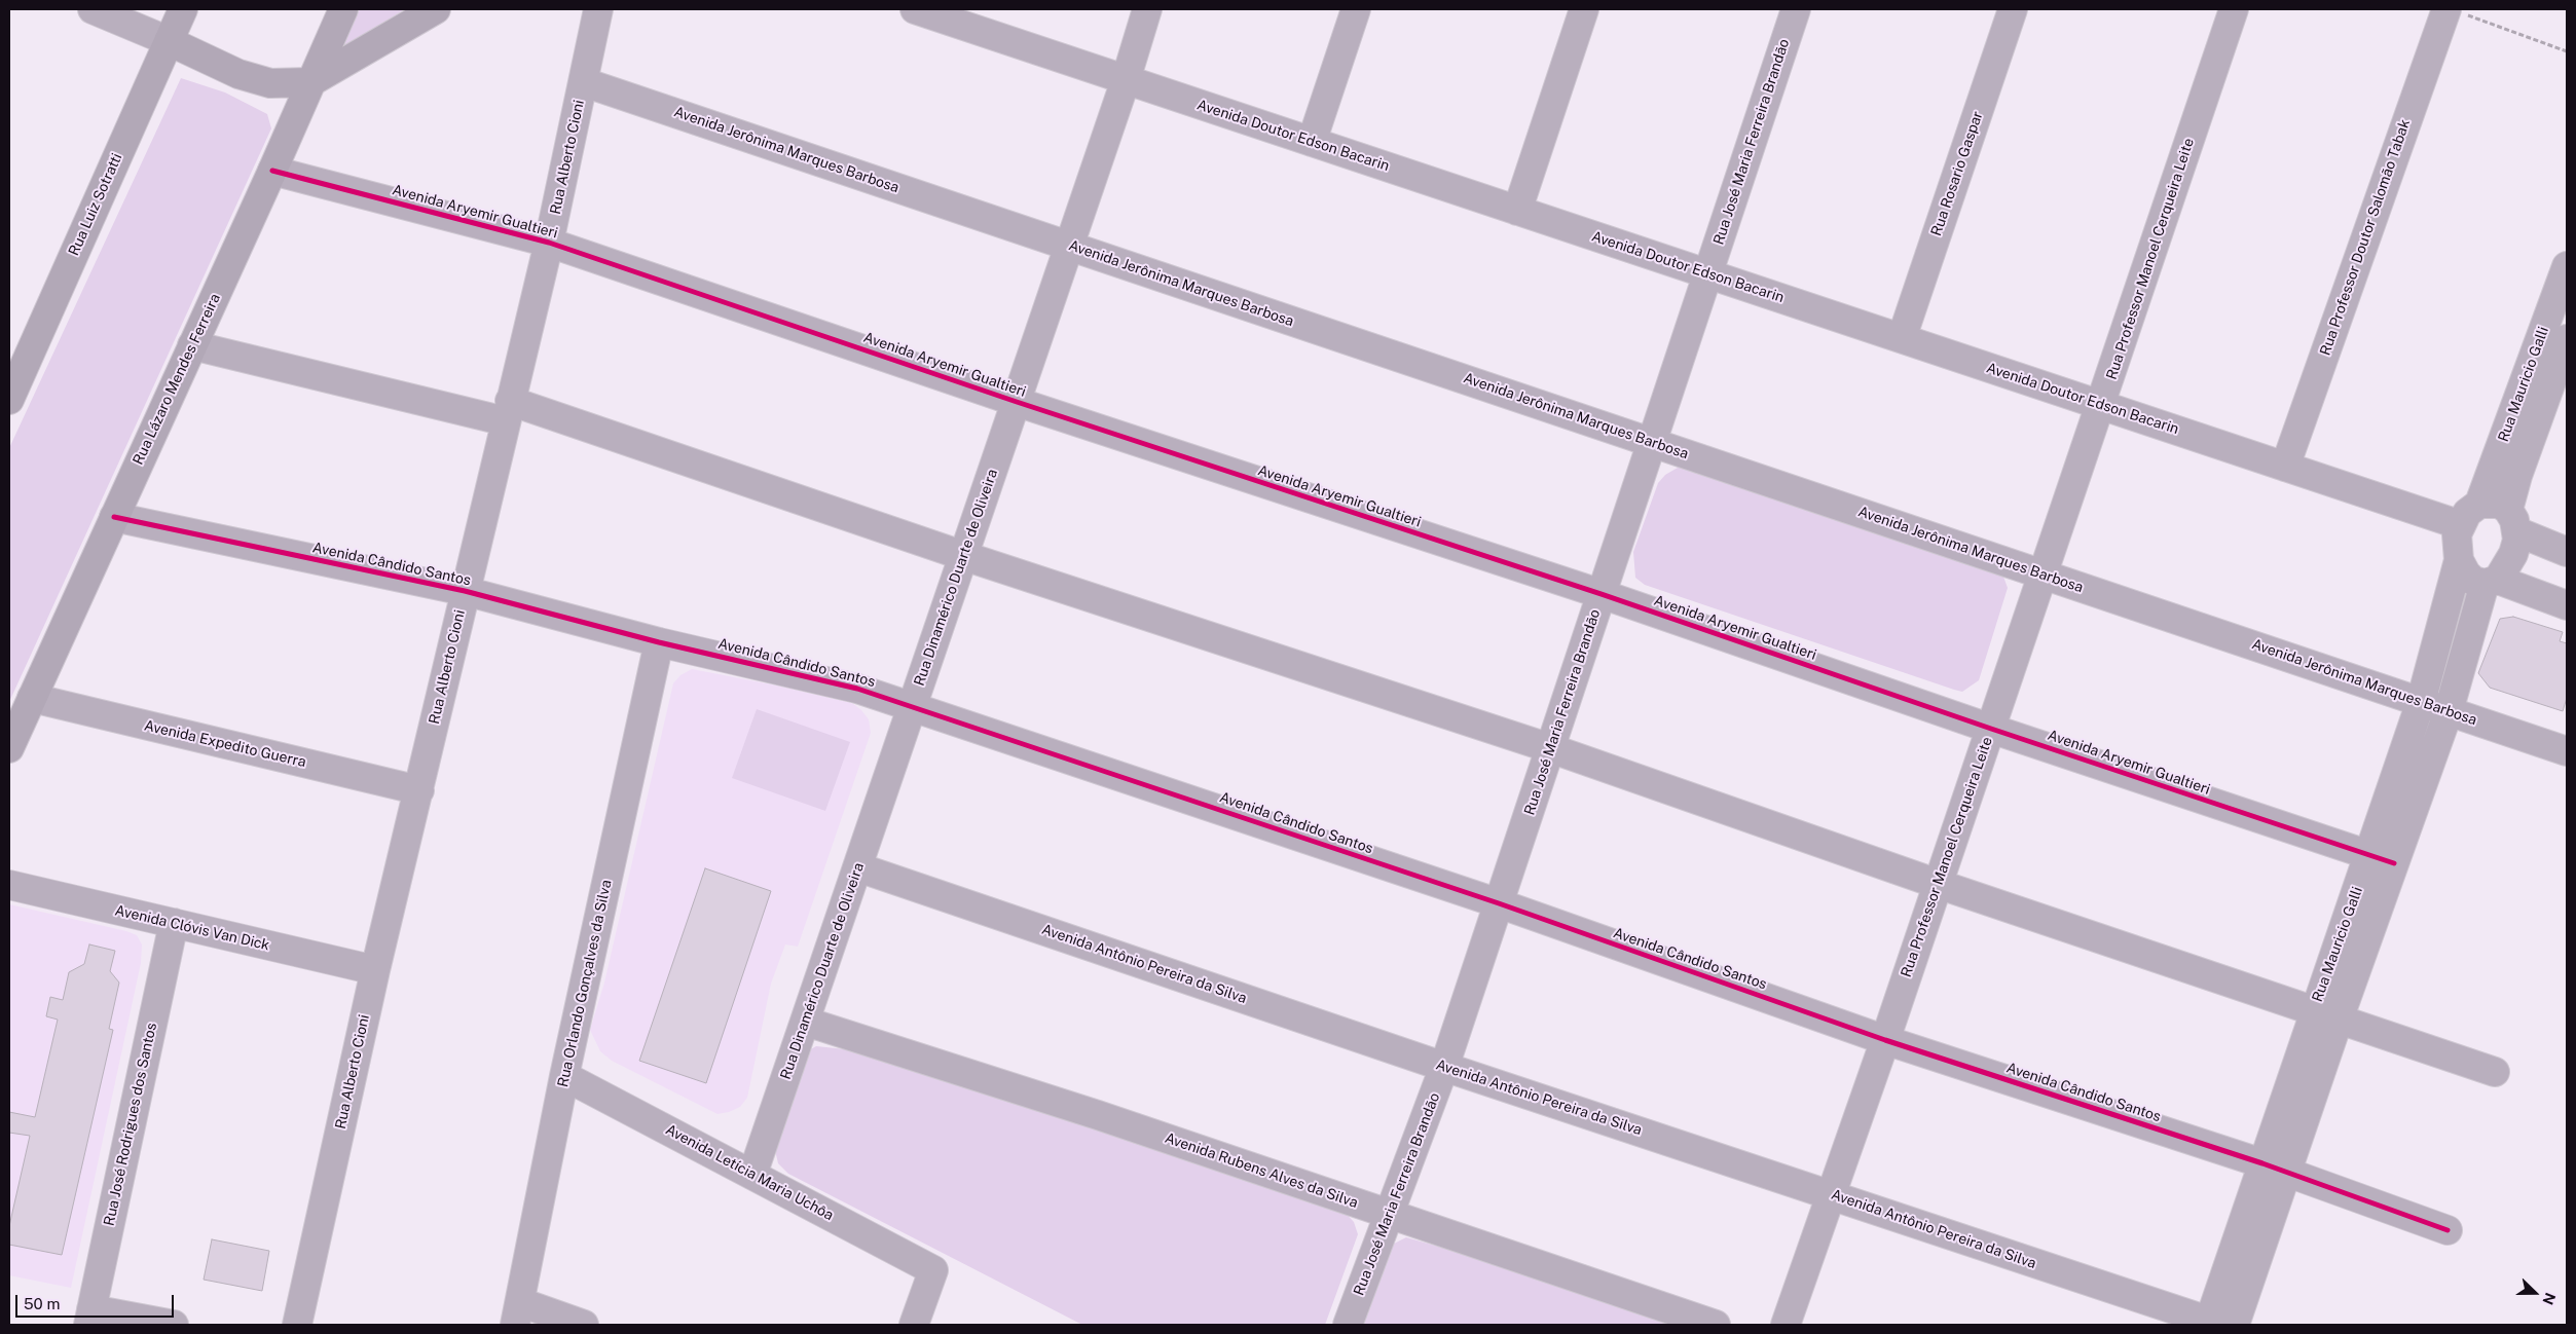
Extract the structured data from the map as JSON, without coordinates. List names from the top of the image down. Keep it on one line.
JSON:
{"streets":{"main road":["Rua Luiz Sotratti","Rua Lázaro Mendes Ferreira"],"street":["Avenida Doutor Edson Bacarin","Rua José Maria Ferreira Brandão","Avenida Jerônima Marques Barbosa","Rua Alberto Cioni","Rua Rosario Gaspar","Avenida Aryemir Gualtieri","Rua Professor Doutor Salomão Tabak","Rua Professor Manoel Cerqueira Leite","Rua Mauricio Galli","Avenida Cândido Santos","Rua Dinamérico Duarte de Oliveira","Avenida Expedito Guerra","Avenida Clóvis Van Dick","Avenida Antônio Pereira da Silva","Rua Orlando Gonçalves da Silva","Rua José Rodrigues dos Santos","Avenida Rubens Alves da Silva","Avenida Letícia Maria Uchôa"]},"crossings":[["Avenida Doutor Edson Bacarin","Rua José Maria Ferreira Brandão"],["Avenida Doutor Edson Bacarin","Rua Rosario Gaspar"],["Avenida Doutor Edson Bacarin","Rua Professor Doutor Salomão Tabak"],["Avenida Doutor Edson Bacarin","Rua Professor Manoel Cerqueira Leite"],["Avenida Doutor Edson Bacarin","Rua Mauricio Galli"],["Avenida Doutor Edson Bacarin","Rua Dinamérico Duarte de Oliveira"],["Rua José Maria Ferreira Brandão","Avenida Jerônima Marques Barbosa"],["Rua José Maria Ferreira Brandão","Avenida Aryemir Gualtieri"],["Rua José Maria Ferreira Brandão","Avenida Cândido Santos"],["Rua José Maria Ferreira Brandão","Avenida Antônio Pereira da Silva"],["Rua José Maria Ferreira Brandão","Avenida Rubens Alves da Silva"],["Avenida Jerônima Marques Barbosa","Rua Alberto Cioni"],["Avenida Jerônima Marques Barbosa","Rua Professor Manoel Cerqueira Leite"],["Avenida Jerônima Marques Barbosa","Rua Mauricio Galli"],["Avenida Jerônima Marques Barbosa","Rua Dinamérico Duarte de Oliveira"],["Rua Alberto Cioni","Avenida Aryemir Gualtieri"],["Rua Alberto Cioni","Avenida Cândido Santos"],["Rua Alberto Cioni","Avenida Expedito Guerra"],["Rua Alberto Cioni","Avenida Clóvis Van Dick"],["Avenida Aryemir Gualtieri","Rua Professor Manoel Cerqueira Leite"],["Avenida Aryemir Gualtieri","Rua Lázaro Mendes Ferreira"],["Avenida Aryemir Gualtieri","Rua Mauricio Galli"],["Avenida Aryemir Gualtieri","Rua Dinamérico Duarte de Oliveira"],["Rua Professor Manoel Cerqueira Leite","Avenida Cândido Santos"],["Rua Professor Manoel Cerqueira Leite","Avenida Antônio Pereira da Silva"],["Rua Lázaro Mendes Ferreira","Avenida Cândido Santos"],["Rua Lázaro Mendes Ferreira","Avenida Expedito Guerra"],["Rua Mauricio Galli","Avenida Cândido Santos"],["Rua Mauricio Galli","Avenida Antônio Pereira da Silva"],["Avenida Cândido Santos","Rua Dinamérico Duarte de Oliveira"],["Avenida Cândido Santos","Rua Orlando Gonçalves da Silva"],["Rua Dinamérico Duarte de Oliveira","Avenida Antônio Pereira da Silva"],["Rua Dinamérico Duarte de Oliveira","Avenida Rubens Alves da Silva"],["Rua Dinamérico Duarte de Oliveira","Avenida Letícia Maria Uchôa"],["Avenida Clóvis Van Dick","Rua José Rodrigues dos Santos"],["Rua Orlando Gonçalves da Silva","Avenida Letícia Maria Uchôa"]],"scale_bar":"50 m","north":"right"}
